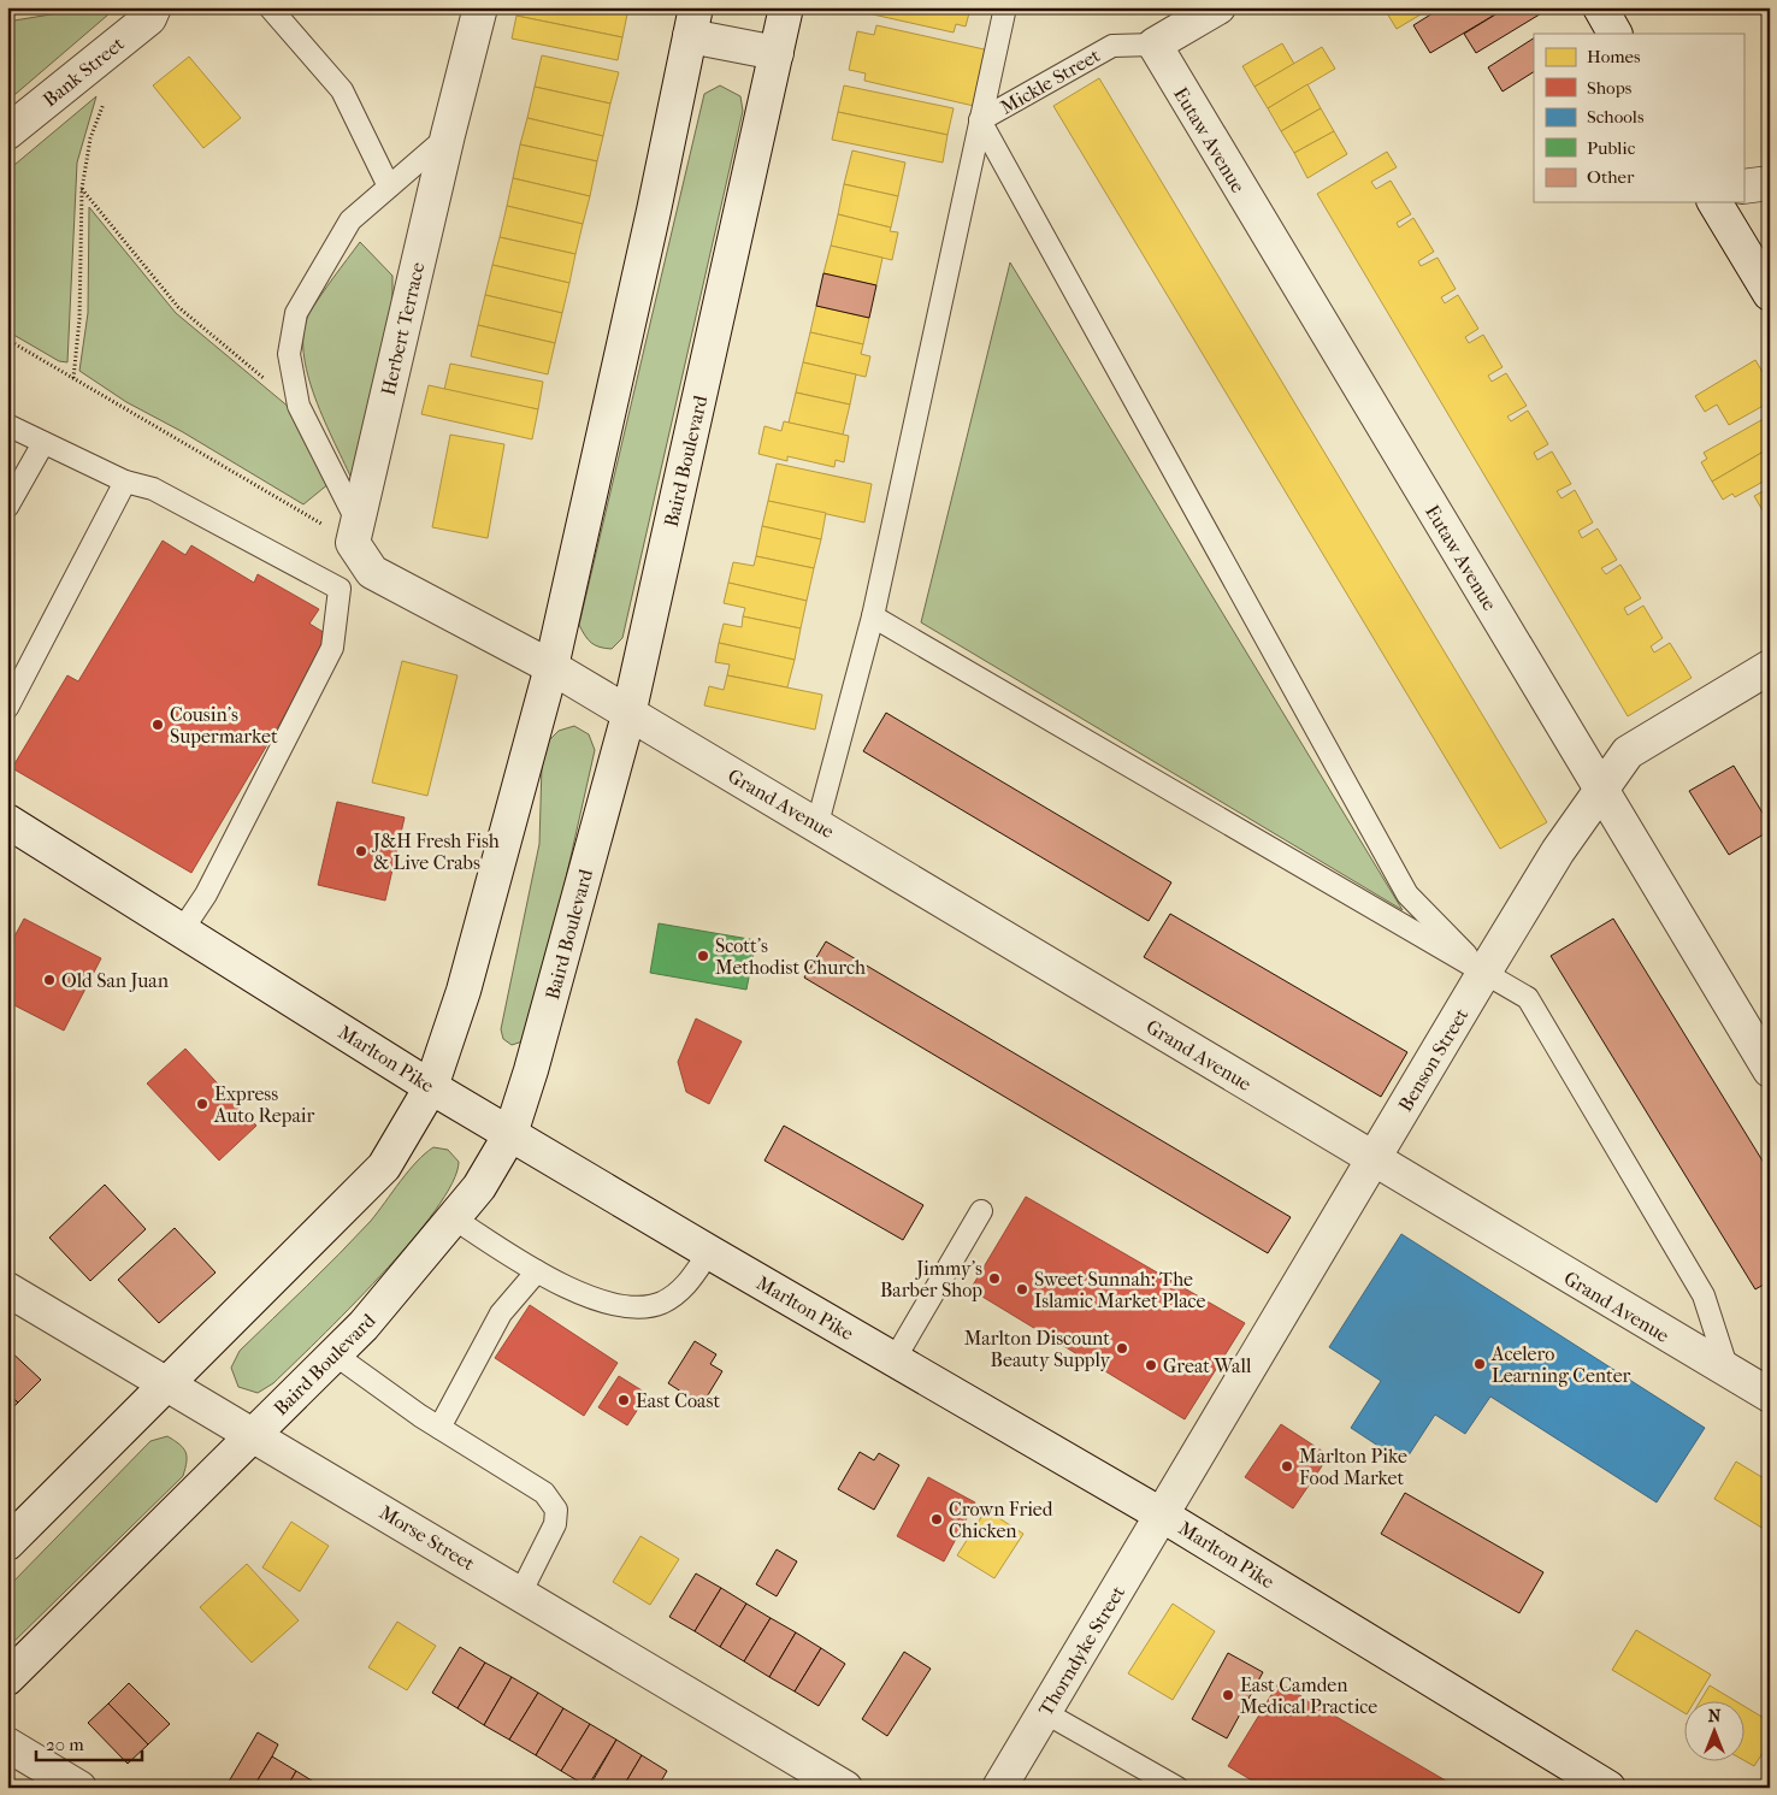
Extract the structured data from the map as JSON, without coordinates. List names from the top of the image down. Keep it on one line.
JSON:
{"streets":{"street":["Bank Street","Mickle Street","Eutaw Avenue","Herbert Terrace","Baird Boulevard","Grand Avenue","Marlton Pike","Benson Street","Morse Street","Thorndyke Street"]},"crossings":[["Mickle Street","Eutaw Avenue"],["Eutaw Avenue","Benson Street"],["Baird Boulevard","Grand Avenue"],["Baird Boulevard","Marlton Pike"],["Baird Boulevard","Morse Street"],["Grand Avenue","Benson Street"],["Marlton Pike","Benson Street"],["Marlton Pike","Thorndyke Street"],["Benson Street","Thorndyke Street"]],"places":["Cousin's Supermarket","J&H Fresh Fish & Live Crabs","Scott's Methodist Church","Old San Juan","Express Auto Repair","Jimmy's Barber Shop","Sweet Sunnah: The Islamic Market Place","Marlton Discount Beauty Supply","Acelero Learning Center","Great Wall","East Coast","Marlton Pike Food Market","Crown Fried Chicken","East Camden Medical Practice"],"legend":["Homes","Shops","Schools","Public","Other"],"scale_bar":"20 m","north":"top"}
